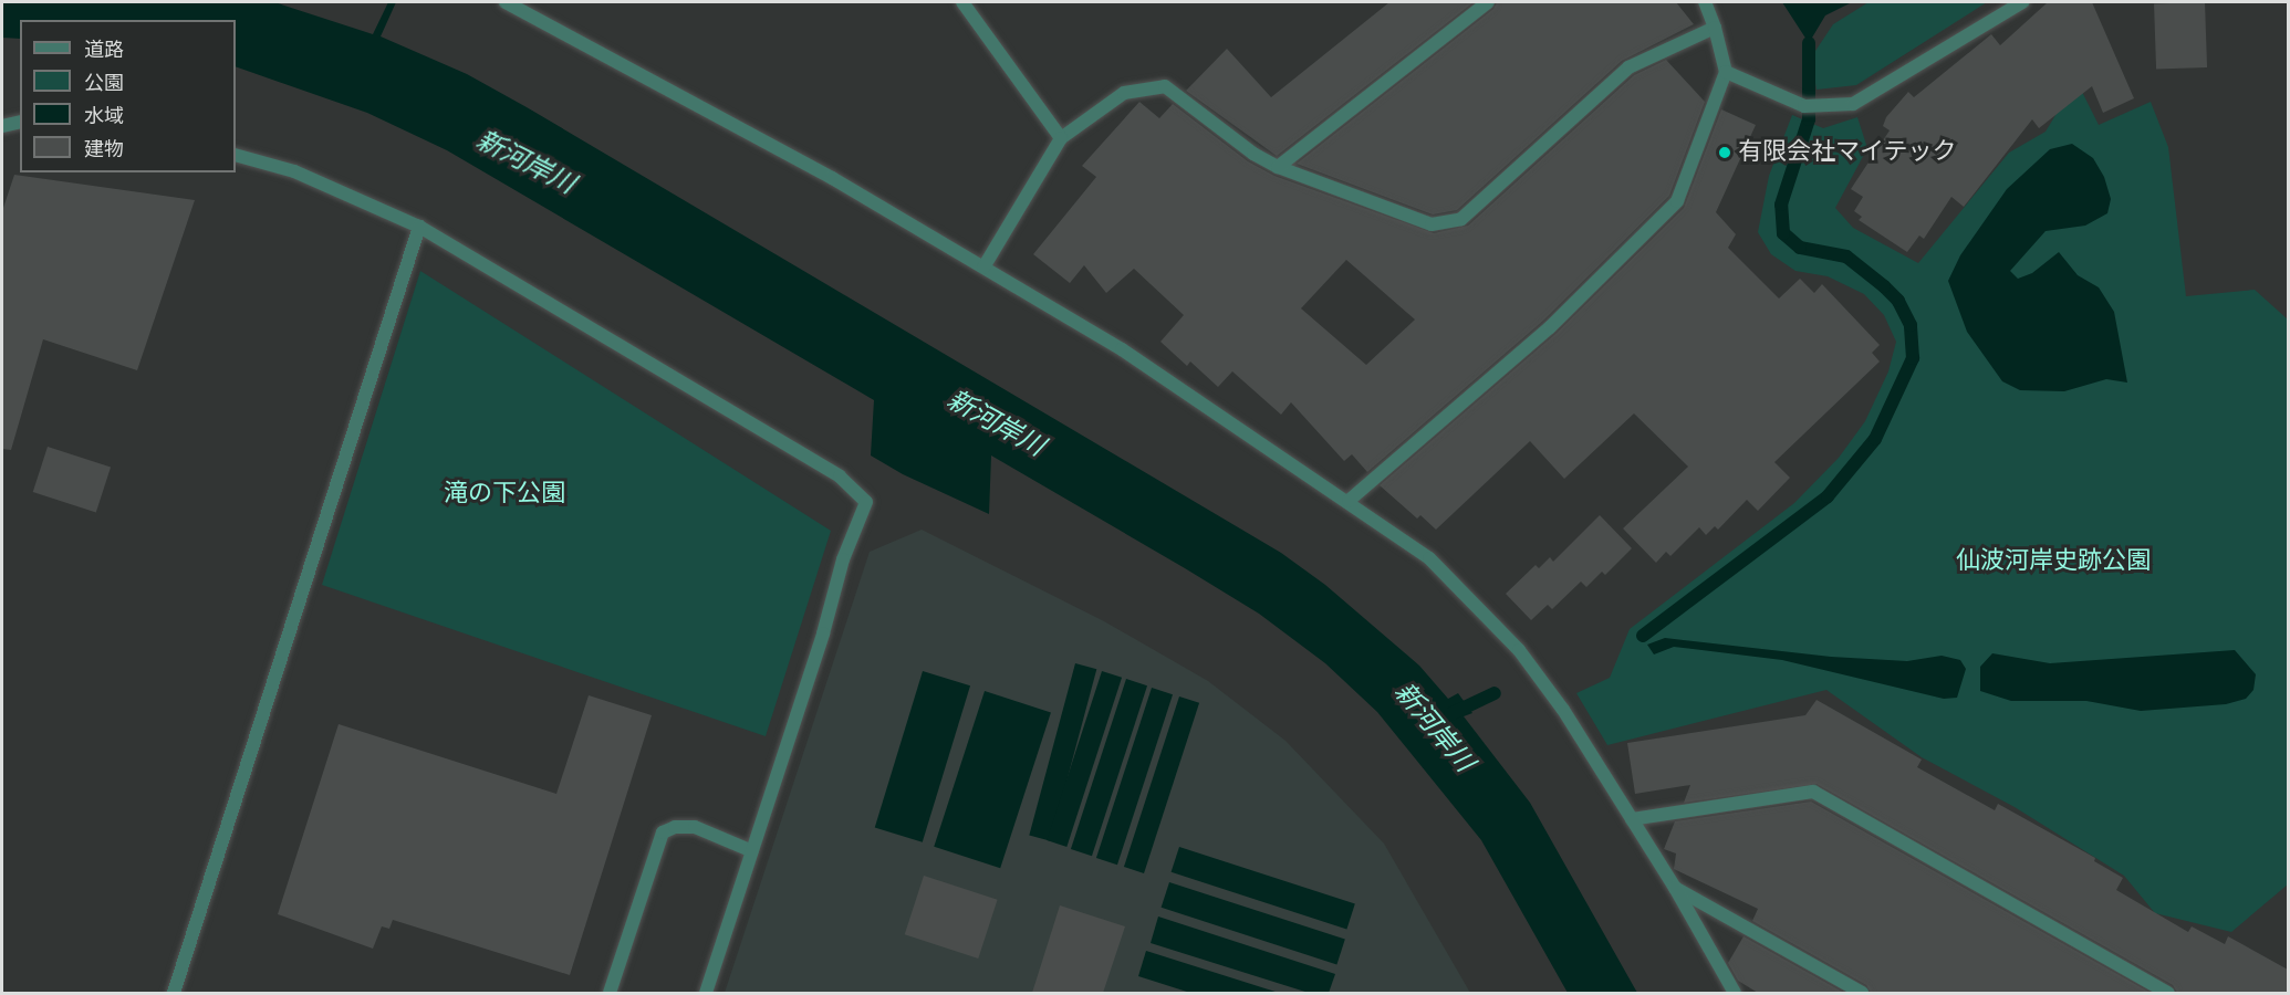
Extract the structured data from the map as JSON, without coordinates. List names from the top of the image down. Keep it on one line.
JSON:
{"water":["新河岸川"],"parks":["滝の下公園","仙波河岸史跡公園"],"places":["有限会社マイテック"],"legend":["道路","公園","水域","建物"]}
